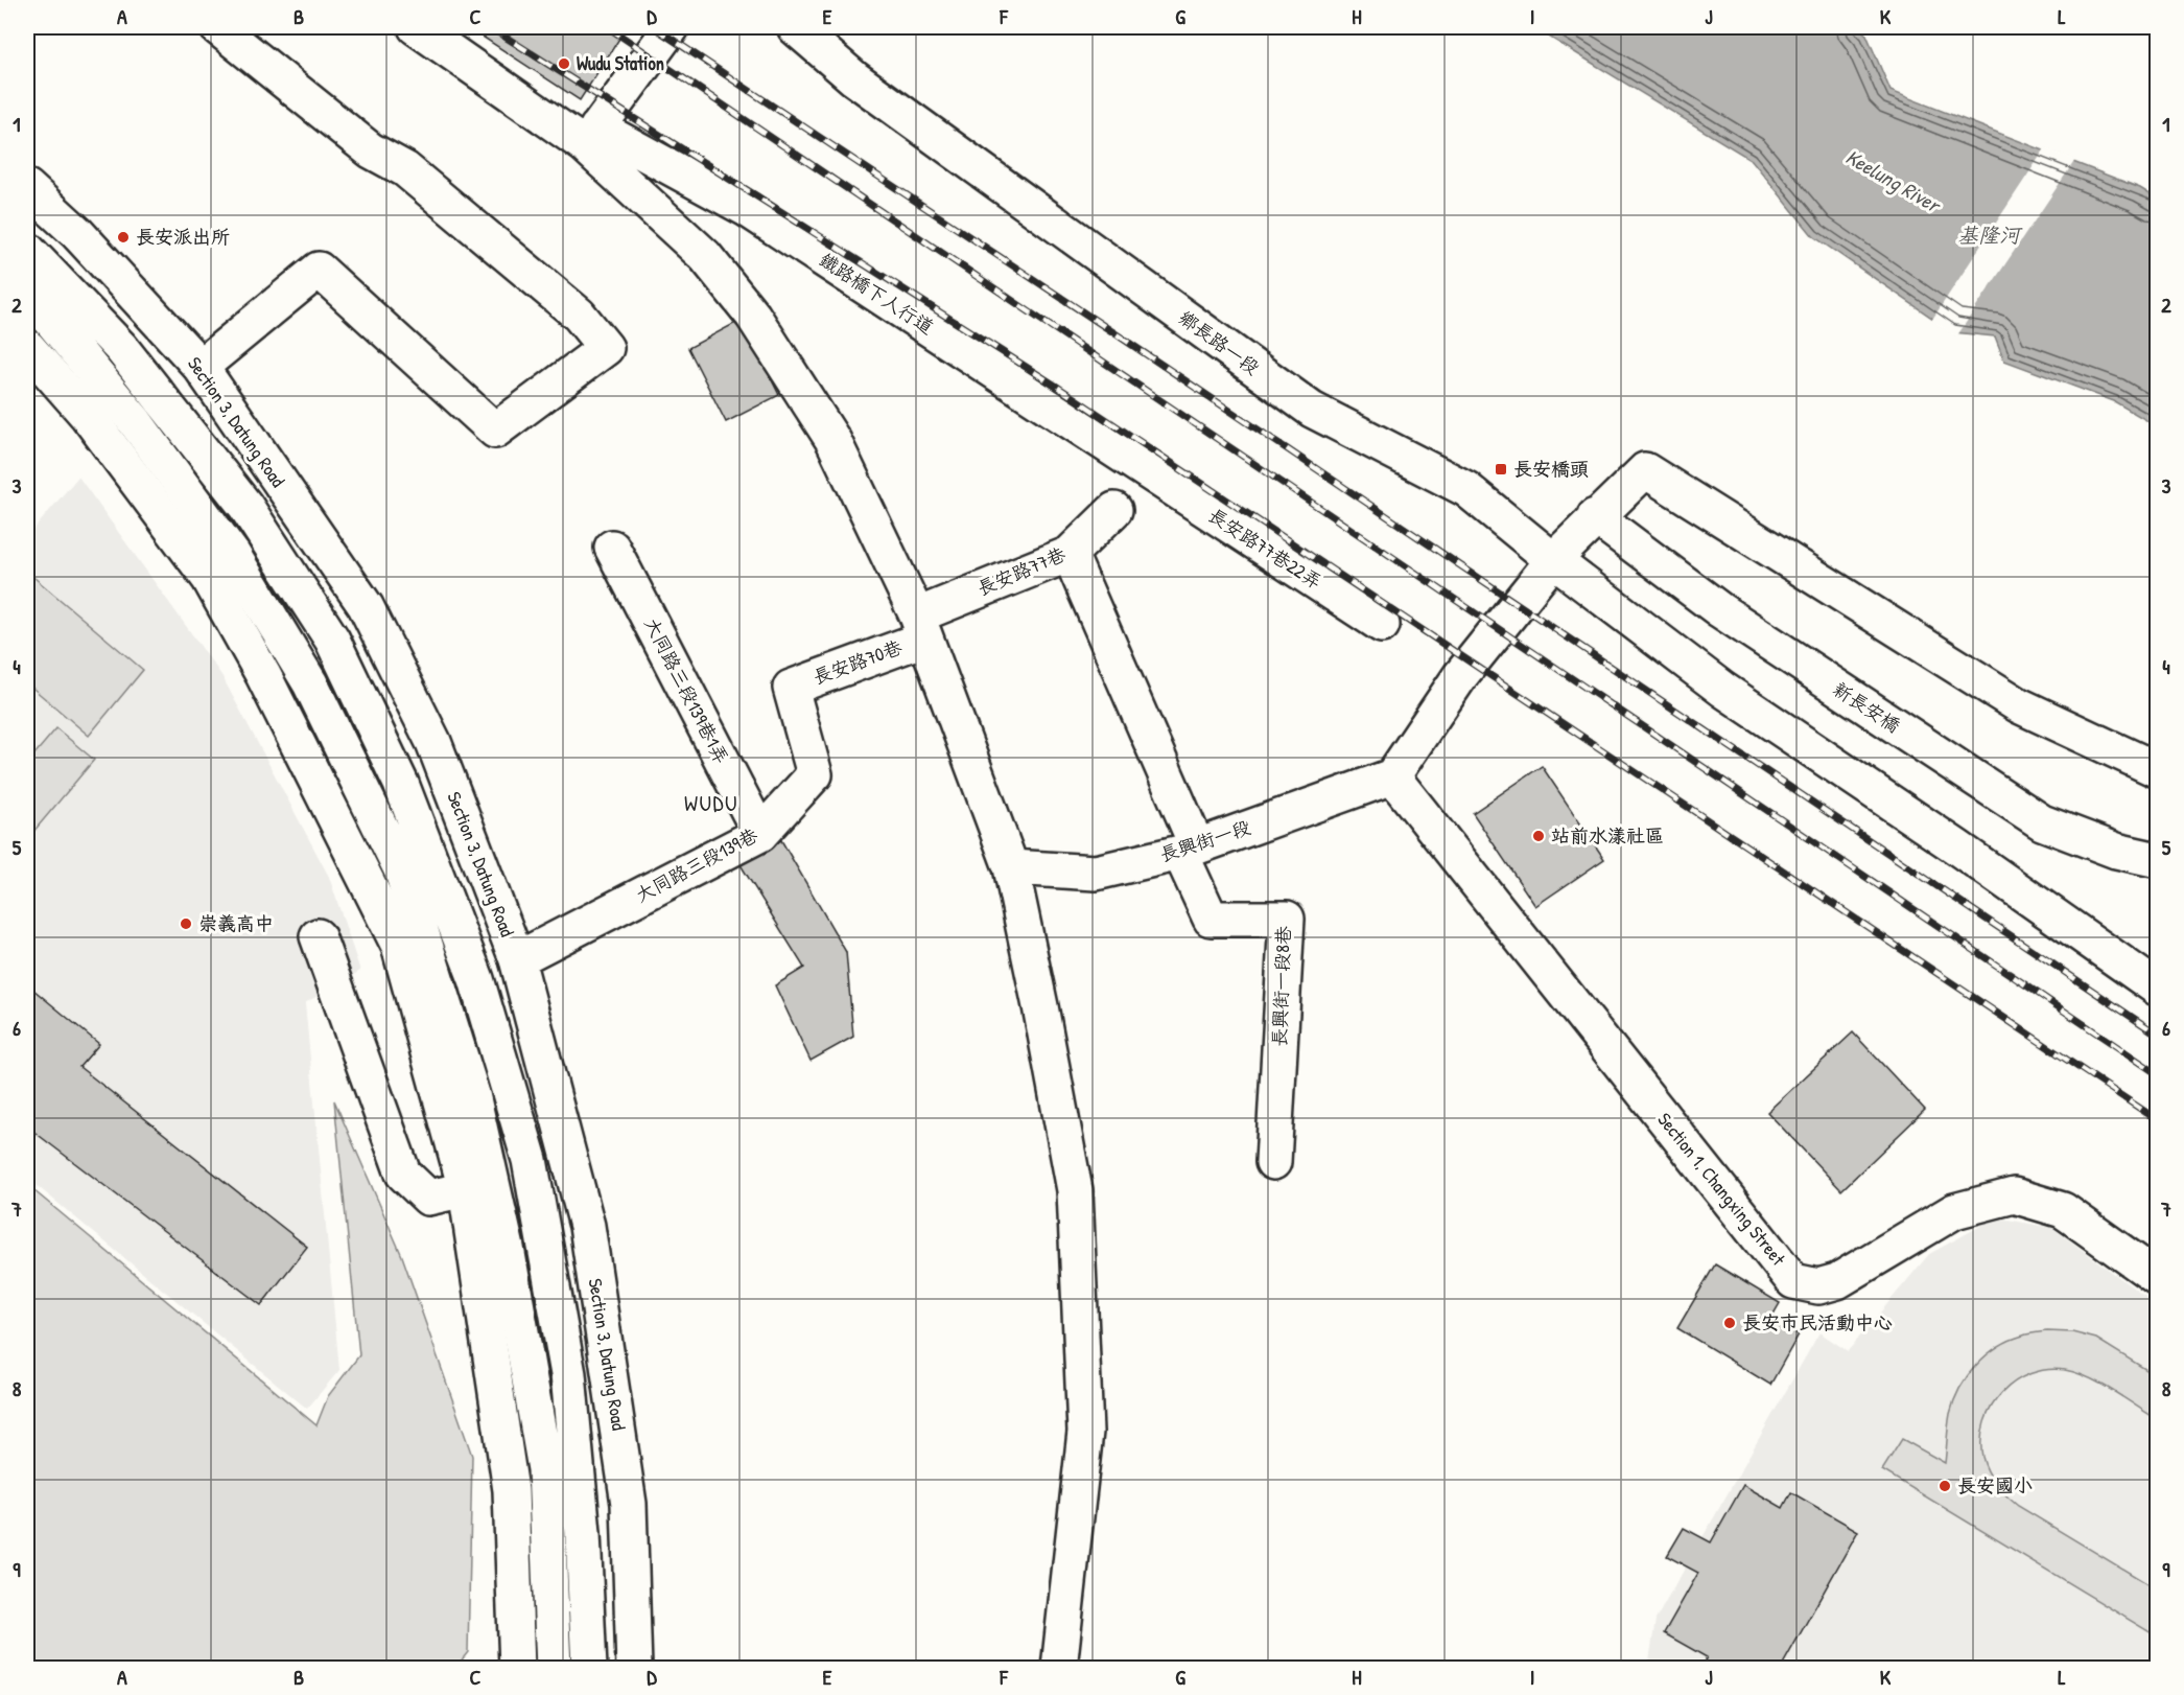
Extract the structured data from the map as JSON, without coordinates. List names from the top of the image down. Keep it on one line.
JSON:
{"streets":{"main road":["鐵路橋下人行道","鄉長路一段","Section 3, Datung Road","長安路77巷22弄","長安路77巷","長安路70巷","大同路三段139巷1弄","新長安橋","長興街一段","大同路三段139巷","長興街一段8巷","Section 1, Changxing Street"]},"crossings":[["鐵路橋下人行道","長安路77巷22弄"],["Section 3, Datung Road","大同路三段139巷"],["長安路77巷","長安路70巷"],["長安路70巷","大同路三段139巷"],["大同路三段139巷1弄","大同路三段139巷"],["長興街一段","長興街一段8巷"],["長興街一段","Section 1, Changxing Street"]],"districts":["WUDU"],"water":["Keelung River","基隆河"],"places":{"other":["Wudu Station","長安派出所","站前水漾社區","崇義高中","長安市民活動中心","長安國小"],"transit":["長安橋頭"]},"grid":{"columns":["A","B","C","D","E","F","G","H","I","J","K","L"],"rows":["1","2","3","4","5","6","7","8","9"]}}
